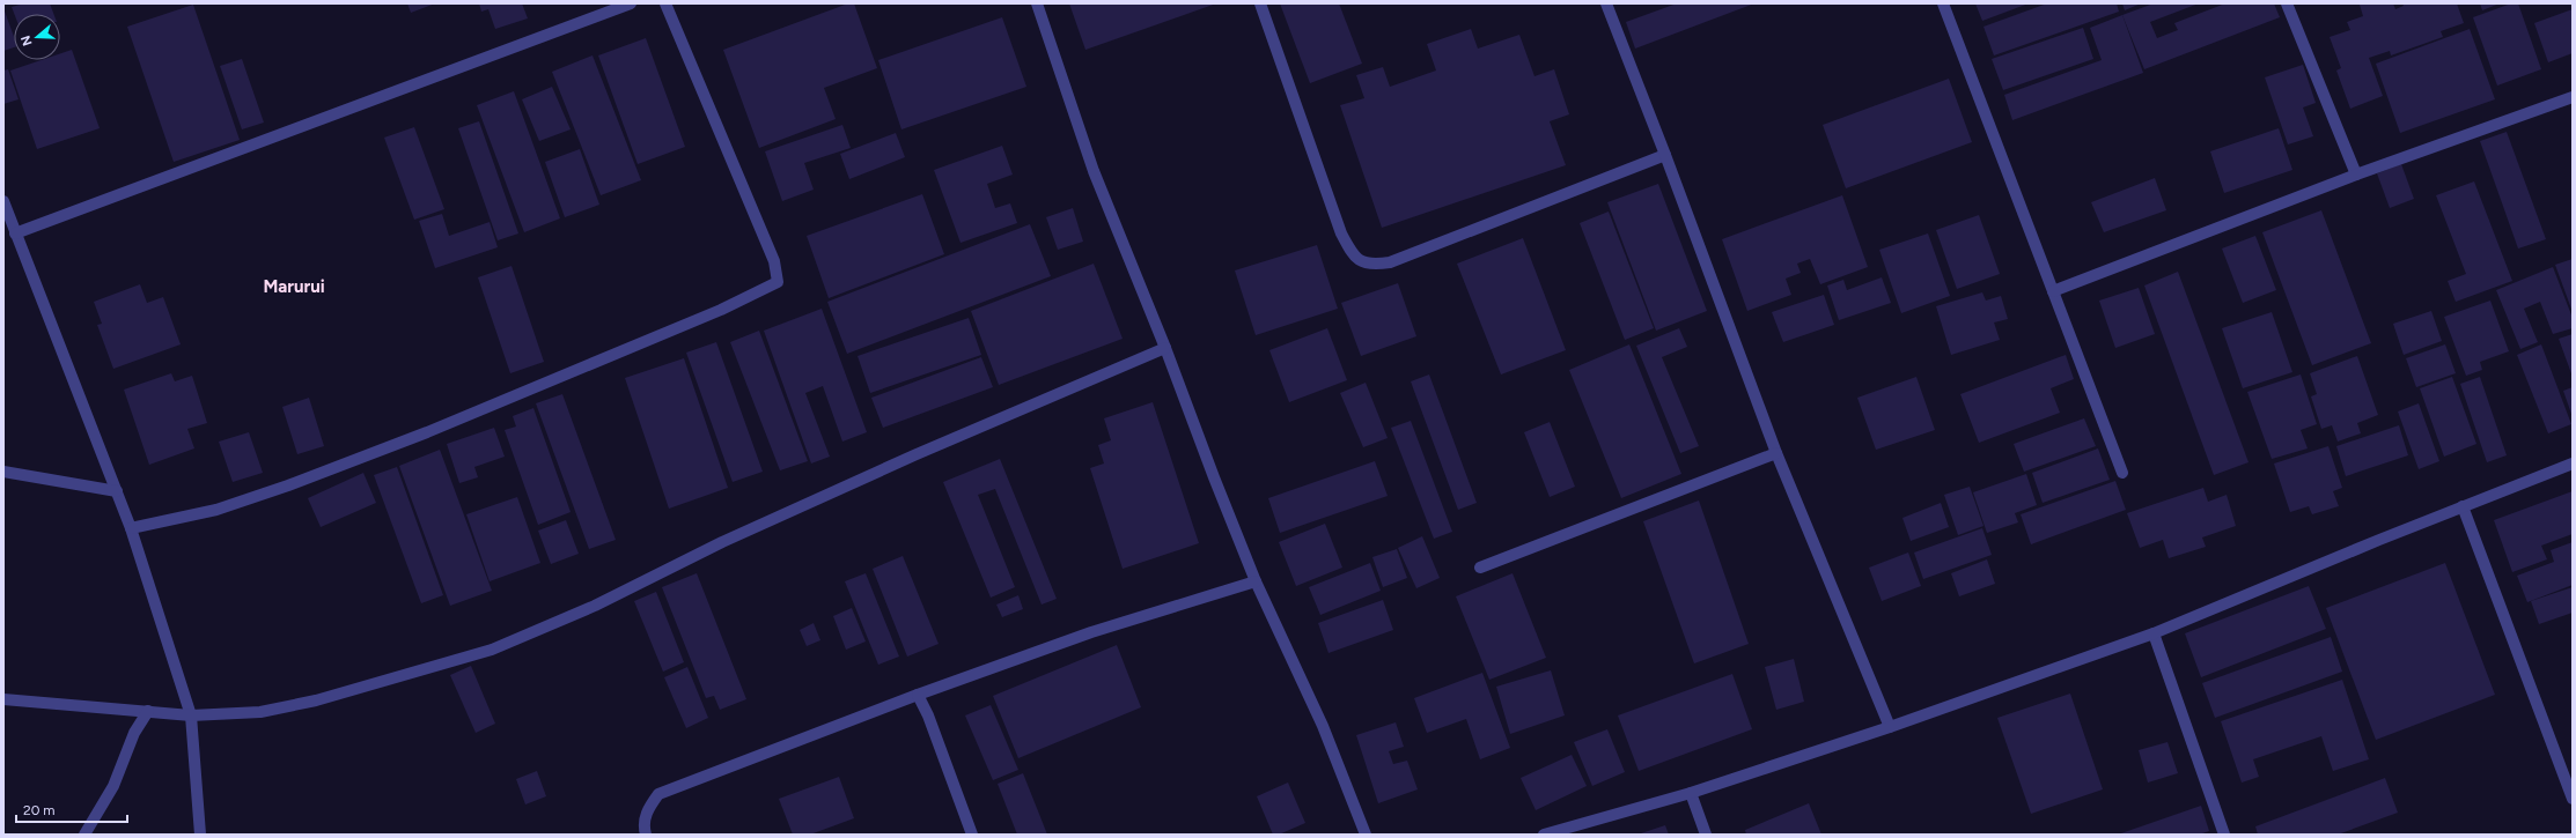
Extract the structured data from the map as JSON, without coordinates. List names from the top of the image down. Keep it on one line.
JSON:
{"districts":["Marurui"],"scale_bar":"20 m","north":"left"}
